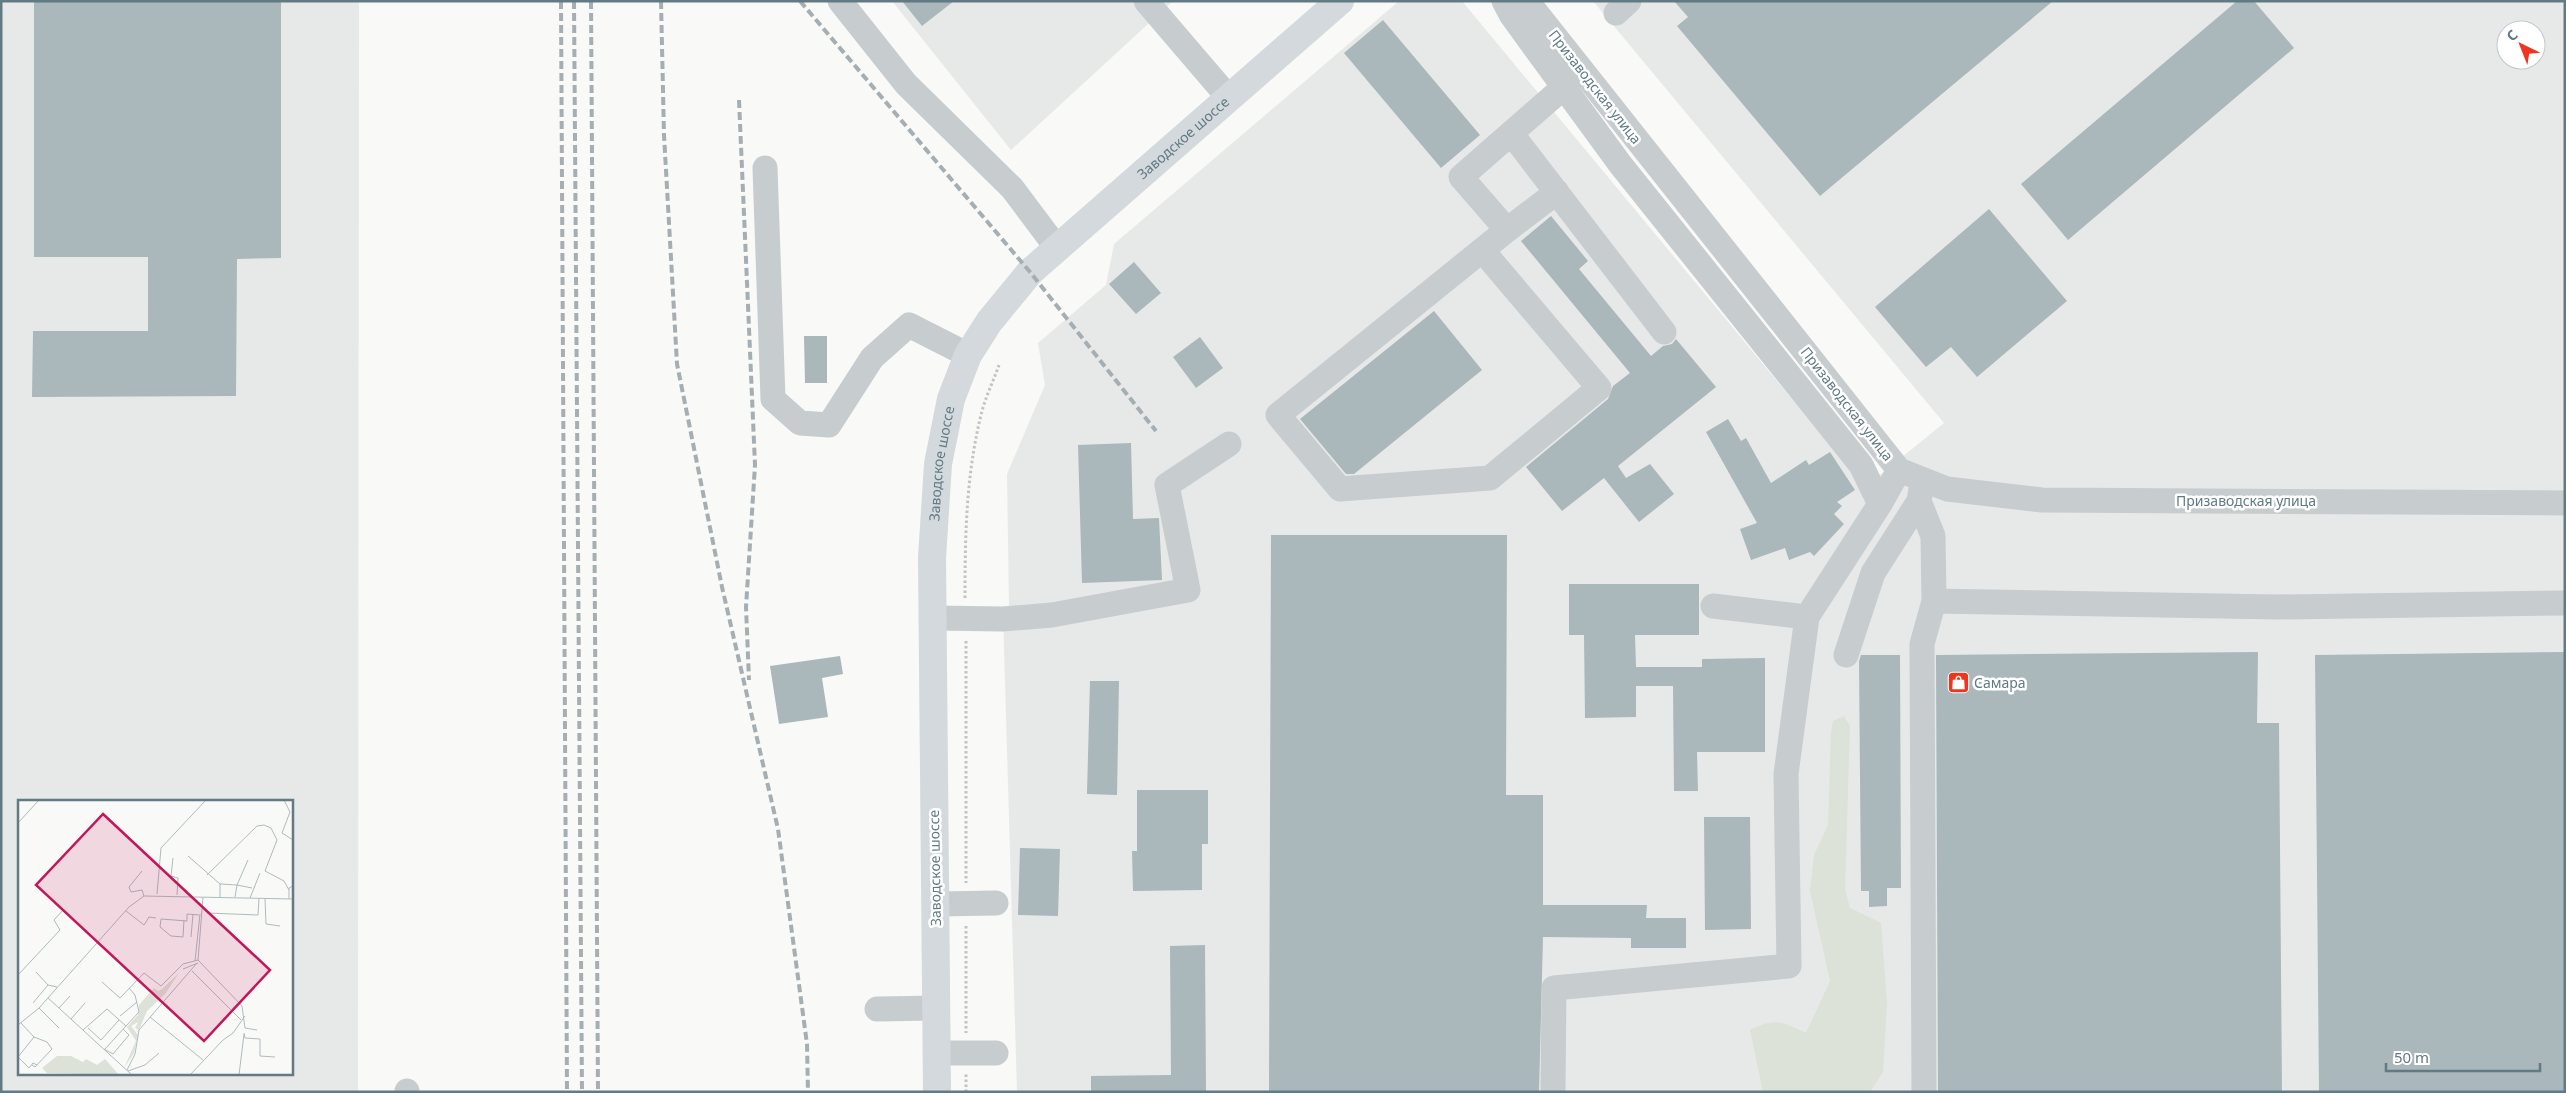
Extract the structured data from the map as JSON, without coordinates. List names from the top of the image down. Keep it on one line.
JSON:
{"streets":{"main road":["Заводское шоссе"],"street":["Призаводская улица"]},"places":{"shop":["Самара"]},"scale_bar":"50 m","north":"top left"}
